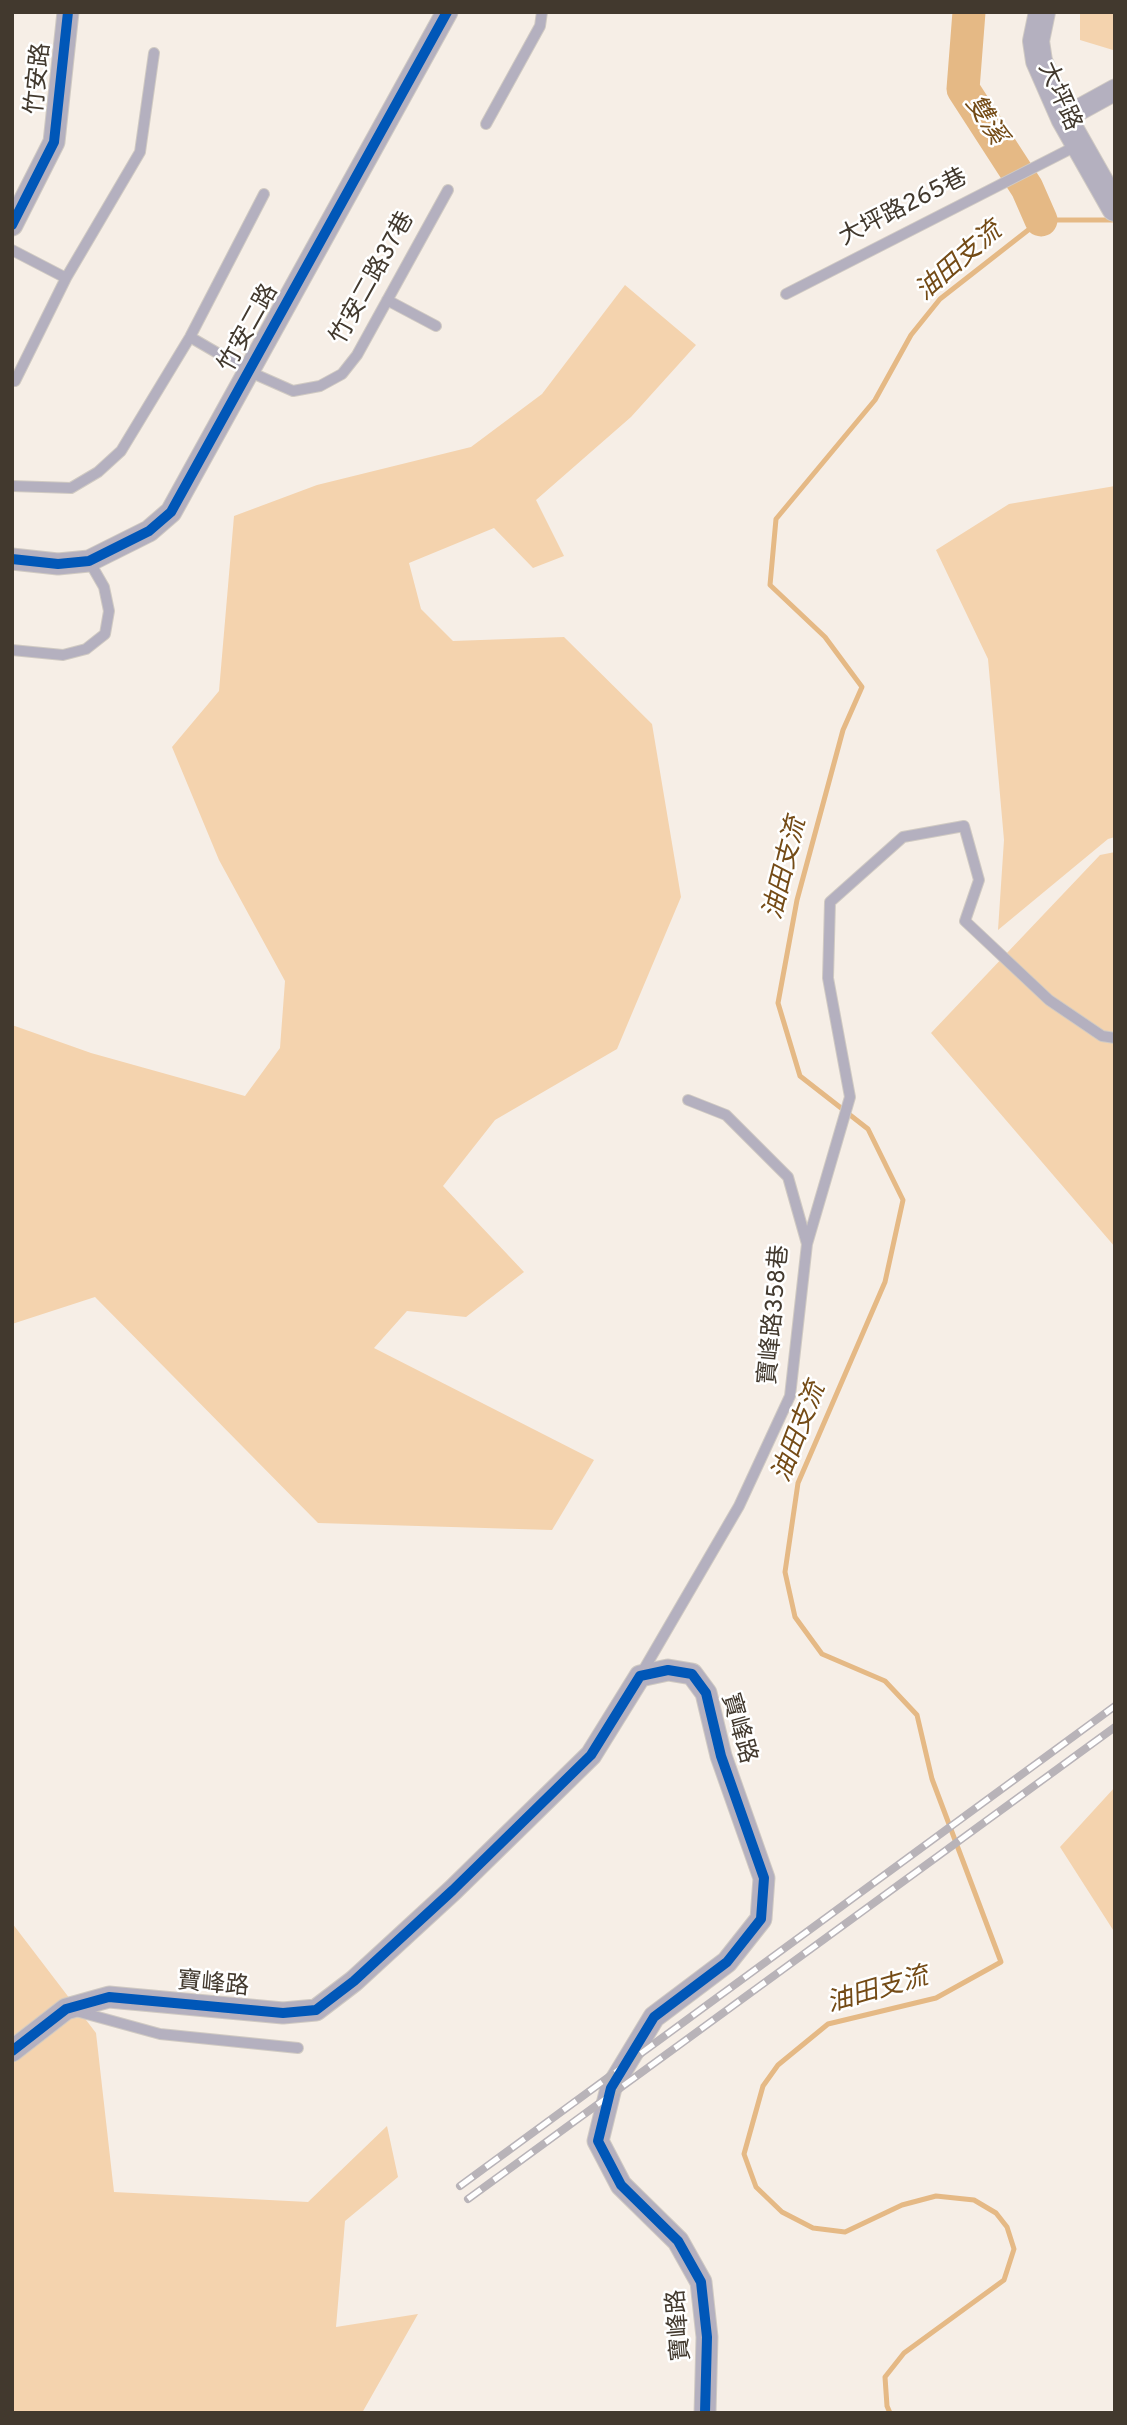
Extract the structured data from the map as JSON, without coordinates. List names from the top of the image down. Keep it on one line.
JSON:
{"streets":{"street":["竹安路","大坪路","竹安二路","寶峰路"],"lane":["大坪路265巷","竹安二路37巷","寶峰路358巷"]},"crossings":[["大坪路","大坪路265巷"],["竹安二路37巷","竹安二路"],["寶峰路358巷","寶峰路"]],"water":["雙溪","油田支流"]}
